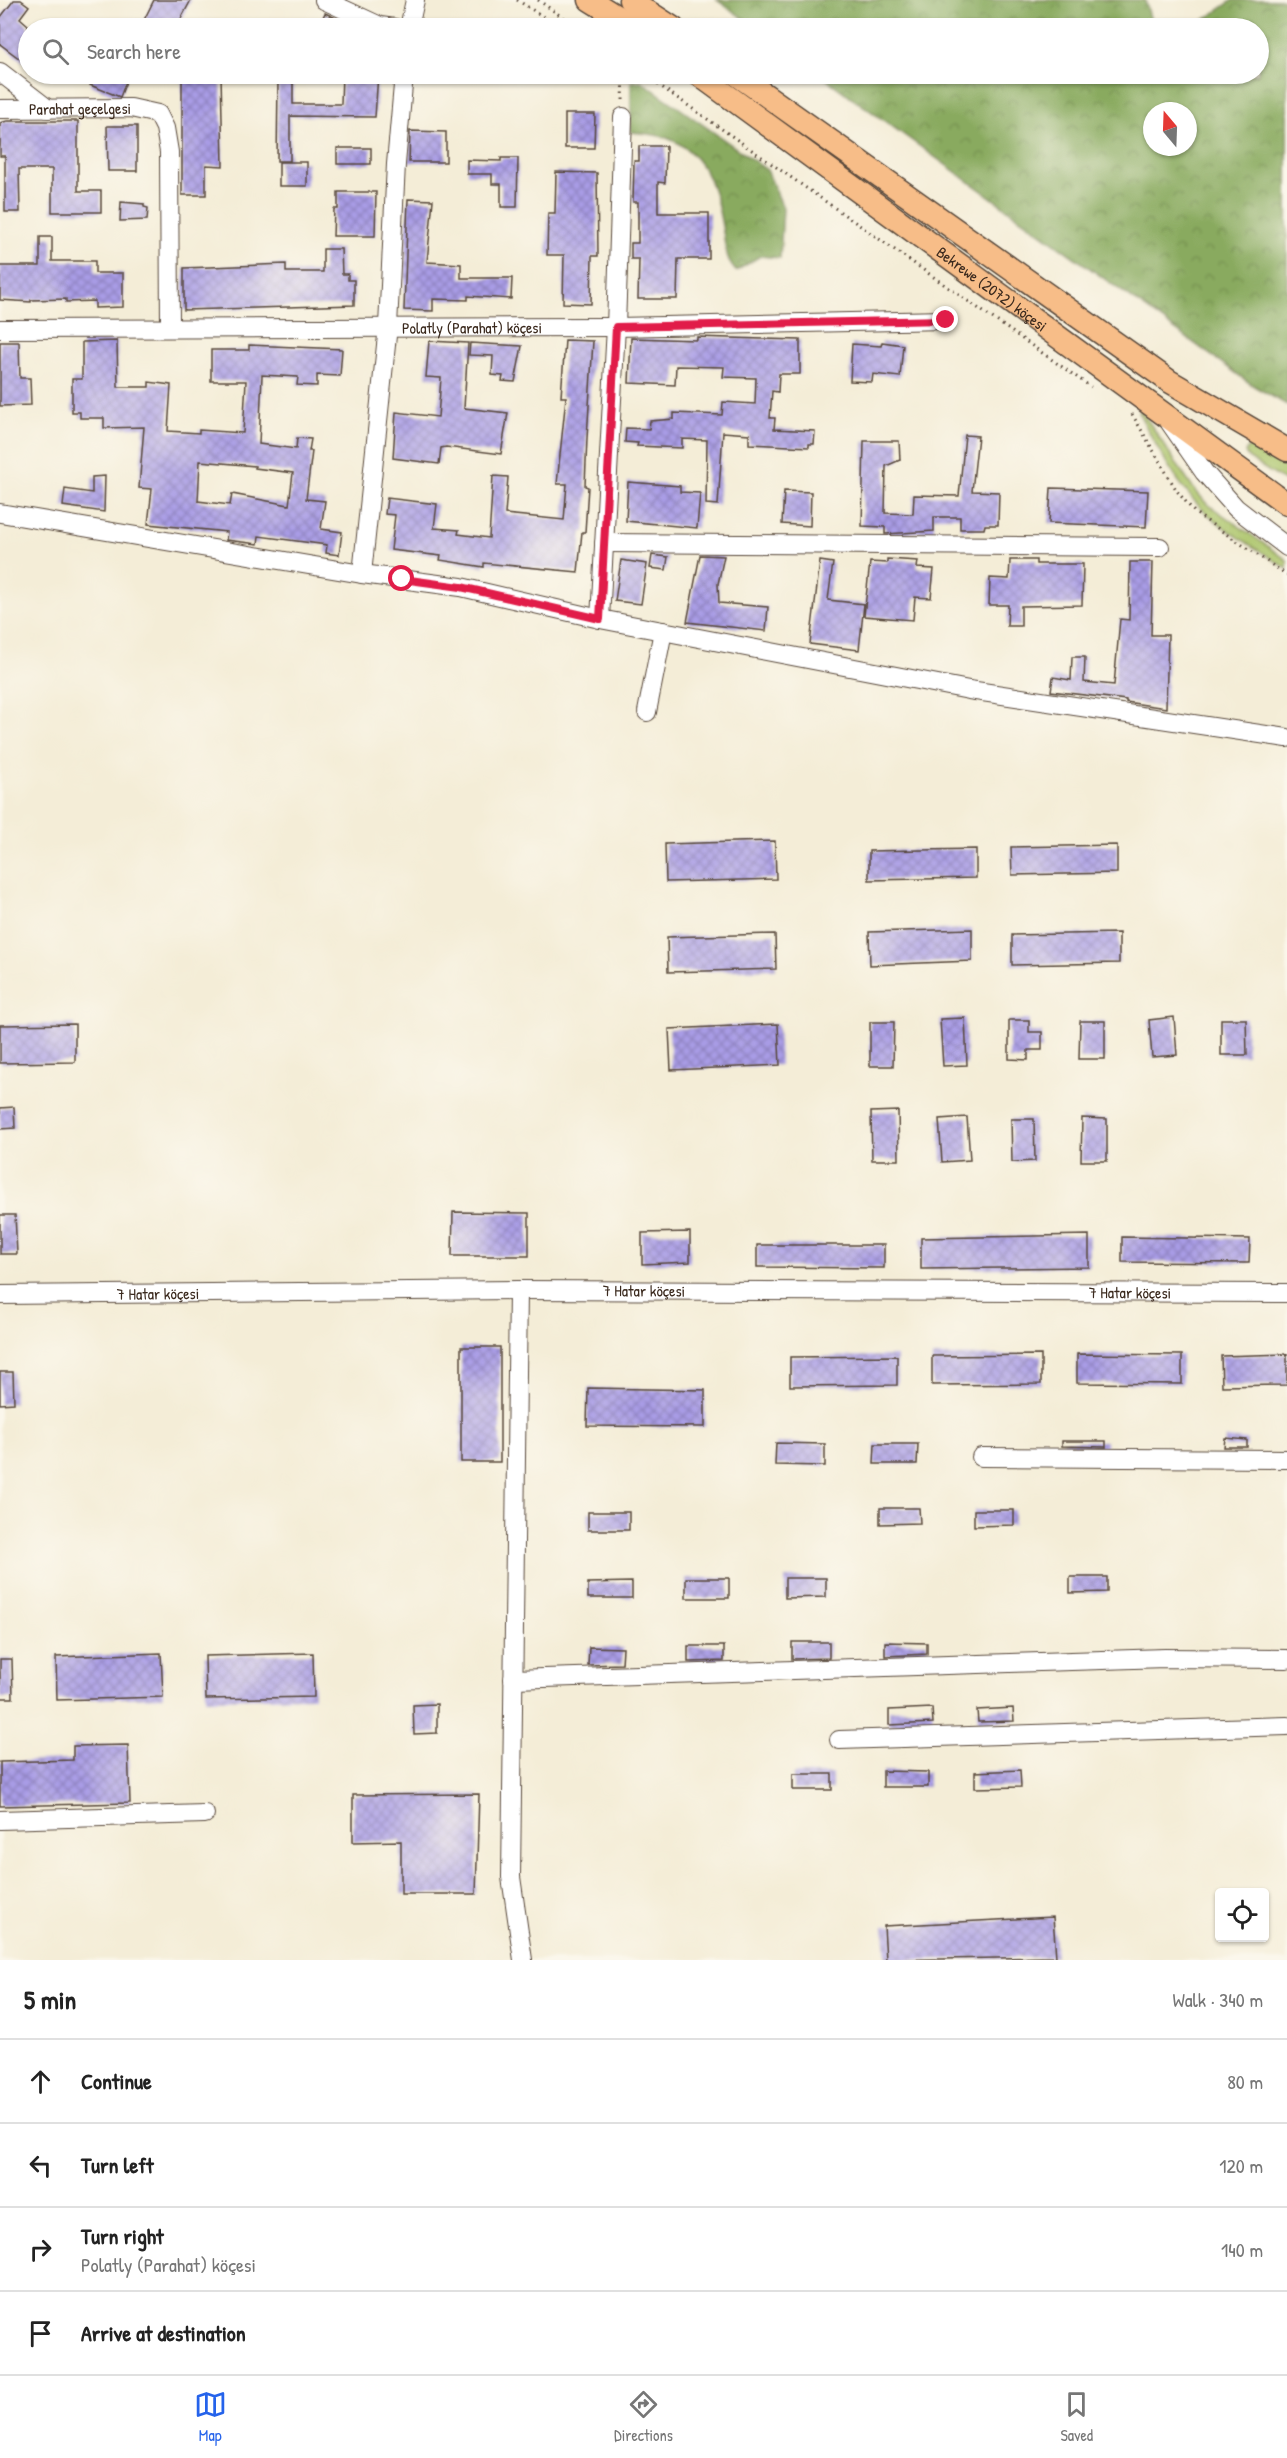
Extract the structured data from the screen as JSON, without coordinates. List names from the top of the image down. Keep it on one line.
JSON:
{"streets":{"main road":["Bekrewe (2072) köçesi"],"street":["Parahat geçelgesi","Polatly (Parahat) köçesi","7 Hatar köçesi"]},"crossings":[["Parahat geçelgesi","Polatly (Parahat) köçesi"]],"north":"top","page":{"search":"Search here","heading":["5 min","Walk · 340 m"],"list":[["Continue","80 m"],["Turn left","120 m"],["Turn right","Polatly (Parahat) köçesi","140 m"],"Arrive at destination"],"nav":["Map","Directions","Saved"]}}
